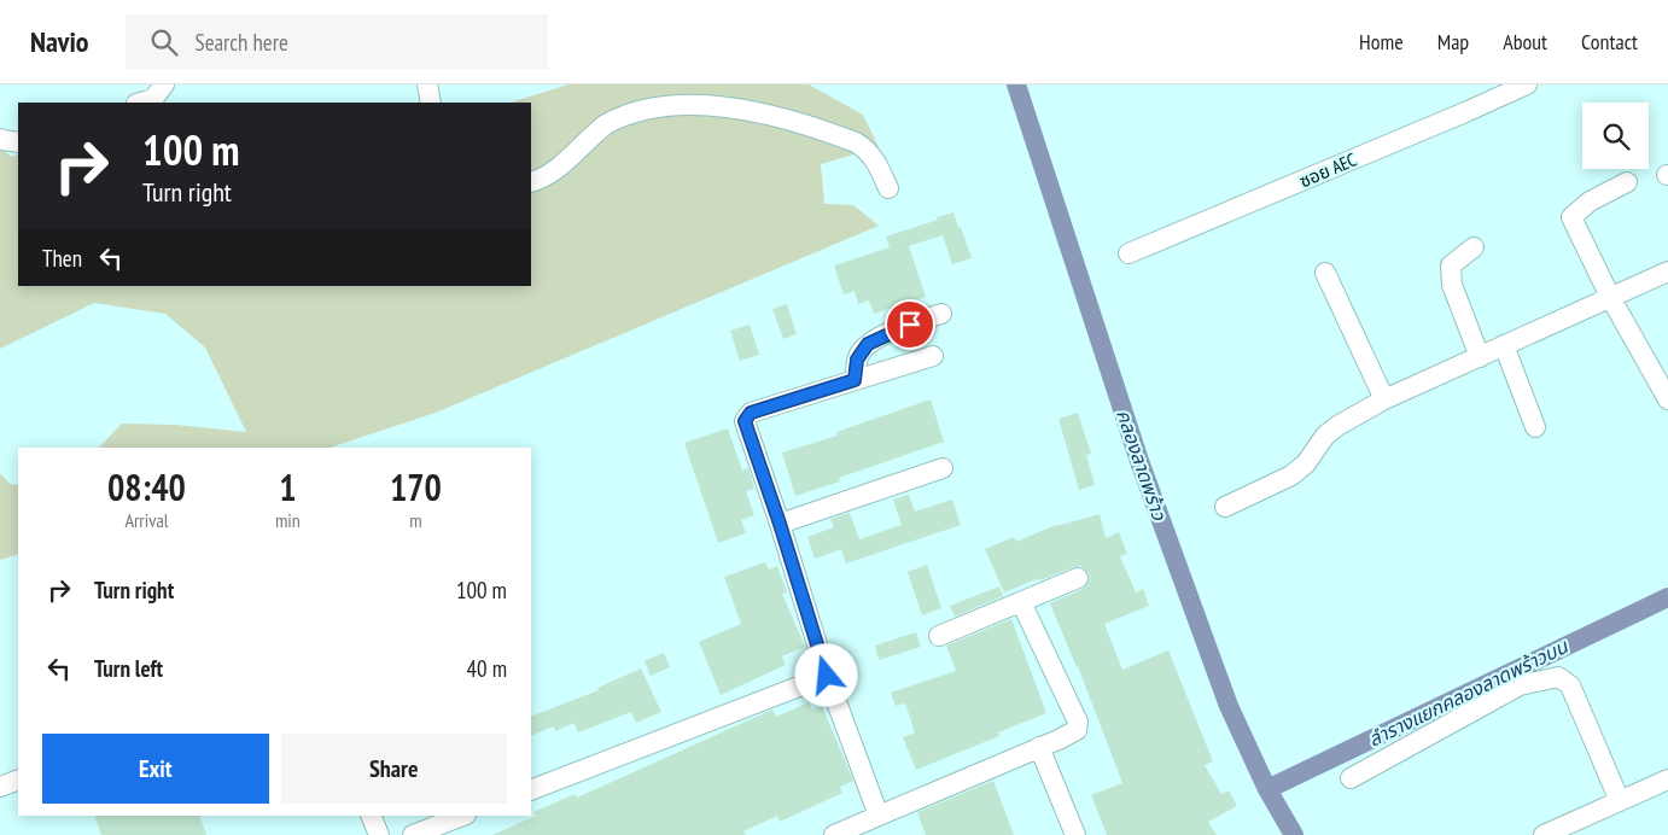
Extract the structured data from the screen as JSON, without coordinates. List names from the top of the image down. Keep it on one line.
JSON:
{"streets":{"street":["ซอย AEC"]},"water":["คลองลาดพร้าว","ลำรางแยกคลองลาดพร้าวบน"],"page":{"header":"Navio","search":"Search here","nav":["Home","Map","About","Contact"],"turn":["100 m","Turn right"],"then":"Then","eta":["08:40","Arrival","1","min","170","m"],"list":[{"name":"Turn right","value":"100 m"},{"name":"Turn left","value":"40 m"}],"buttons":["Exit","Share"]}}
